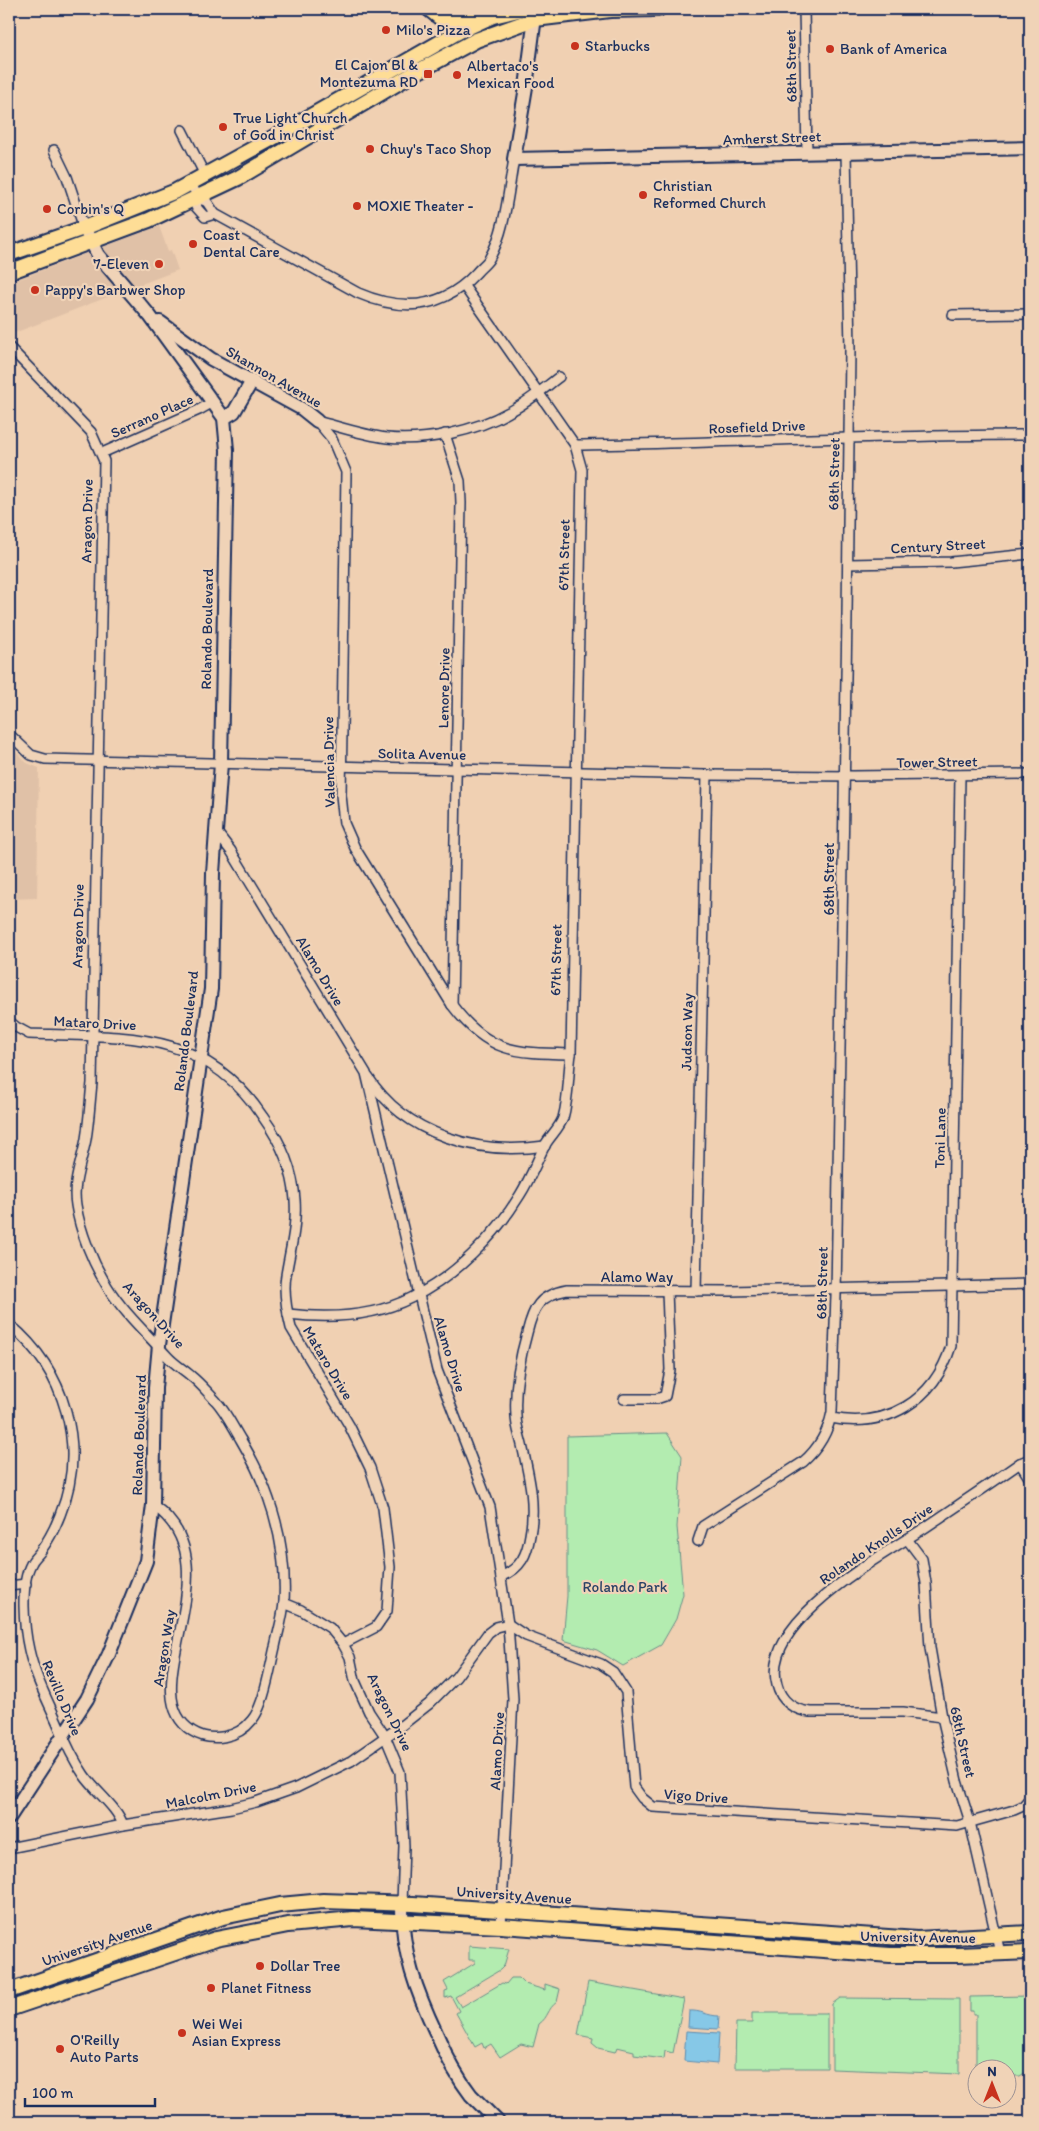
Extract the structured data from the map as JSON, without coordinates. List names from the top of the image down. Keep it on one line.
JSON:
{"streets":{"main road":["University Avenue"],"street":["68th Street","Amherst Street","Shannon Avenue","Serrano Place","Rosefield Drive","Aragon Drive","Century Street","67th Street","Rolando Boulevard","Lenore Drive","Solita Avenue","Valencia Drive","Tower Street","Alamo Drive","Mataro Drive","Judson Way","Toni Lane","Alamo Way","Rolando Knolls Drive","Aragon Way","Revillo Drive","Malcolm Drive","Vigo Drive"]},"crossings":[["68th Street","Amherst Street"],["68th Street","Rosefield Drive"],["68th Street","Century Street"],["68th Street","Solita Avenue"],["68th Street","Tower Street"],["68th Street","Toni Lane"],["68th Street","Alamo Way"],["68th Street","Rolando Knolls Drive"],["68th Street","Vigo Drive"],["68th Street","University Avenue"],["Shannon Avenue","67th Street"],["Shannon Avenue","Rolando Boulevard"],["Shannon Avenue","Lenore Drive"],["Shannon Avenue","Valencia Drive"],["Serrano Place","Aragon Drive"],["Serrano Place","Rolando Boulevard"],["Rosefield Drive","67th Street"],["Aragon Drive","Rolando Boulevard"],["Aragon Drive","Solita Avenue"],["Aragon Drive","Mataro Drive"],["Aragon Drive","Aragon Way"],["Aragon Drive","Malcolm Drive"],["Aragon Drive","University Avenue"],["67th Street","Solita Avenue"],["67th Street","Valencia Drive"],["67th Street","Alamo Drive"],["67th Street","Mataro Drive"],["Rolando Boulevard","Solita Avenue"],["Rolando Boulevard","Alamo Drive"],["Rolando Boulevard","Mataro Drive"],["Rolando Boulevard","Aragon Way"],["Rolando Boulevard","Revillo Drive"],["Lenore Drive","Solita Avenue"],["Lenore Drive","Valencia Drive"],["Solita Avenue","Valencia Drive"],["Solita Avenue","Tower Street"],["Solita Avenue","Judson Way"],["Tower Street","Toni Lane"],["Alamo Drive","Alamo Way"],["Alamo Drive","Malcolm Drive"],["Alamo Drive","Vigo Drive"],["Alamo Drive","University Avenue"],["Judson Way","Alamo Way"],["Toni Lane","Alamo Way"],["Revillo Drive","Malcolm Drive"],["Malcolm Drive","Vigo Drive"]],"parks":["Rolando Park"],"places":{"other":["Milo's Pizza","Starbucks","Bank of America","Albertaco's Mexican Food","True Light Church of God in Christ","Chuy's Taco Shop","Christian Reformed Church","MOXIE Theater -","Corbin's Q","Coast Dental Care","7-Eleven","Pappy's Barbwer Shop","Dollar Tree","Planet Fitness","Wei Wei Asian Express","O'Reilly Auto Parts"],"transit":["El Cajon Bl & Montezuma RD"]},"scale_bar":"100 m","north":"top"}
